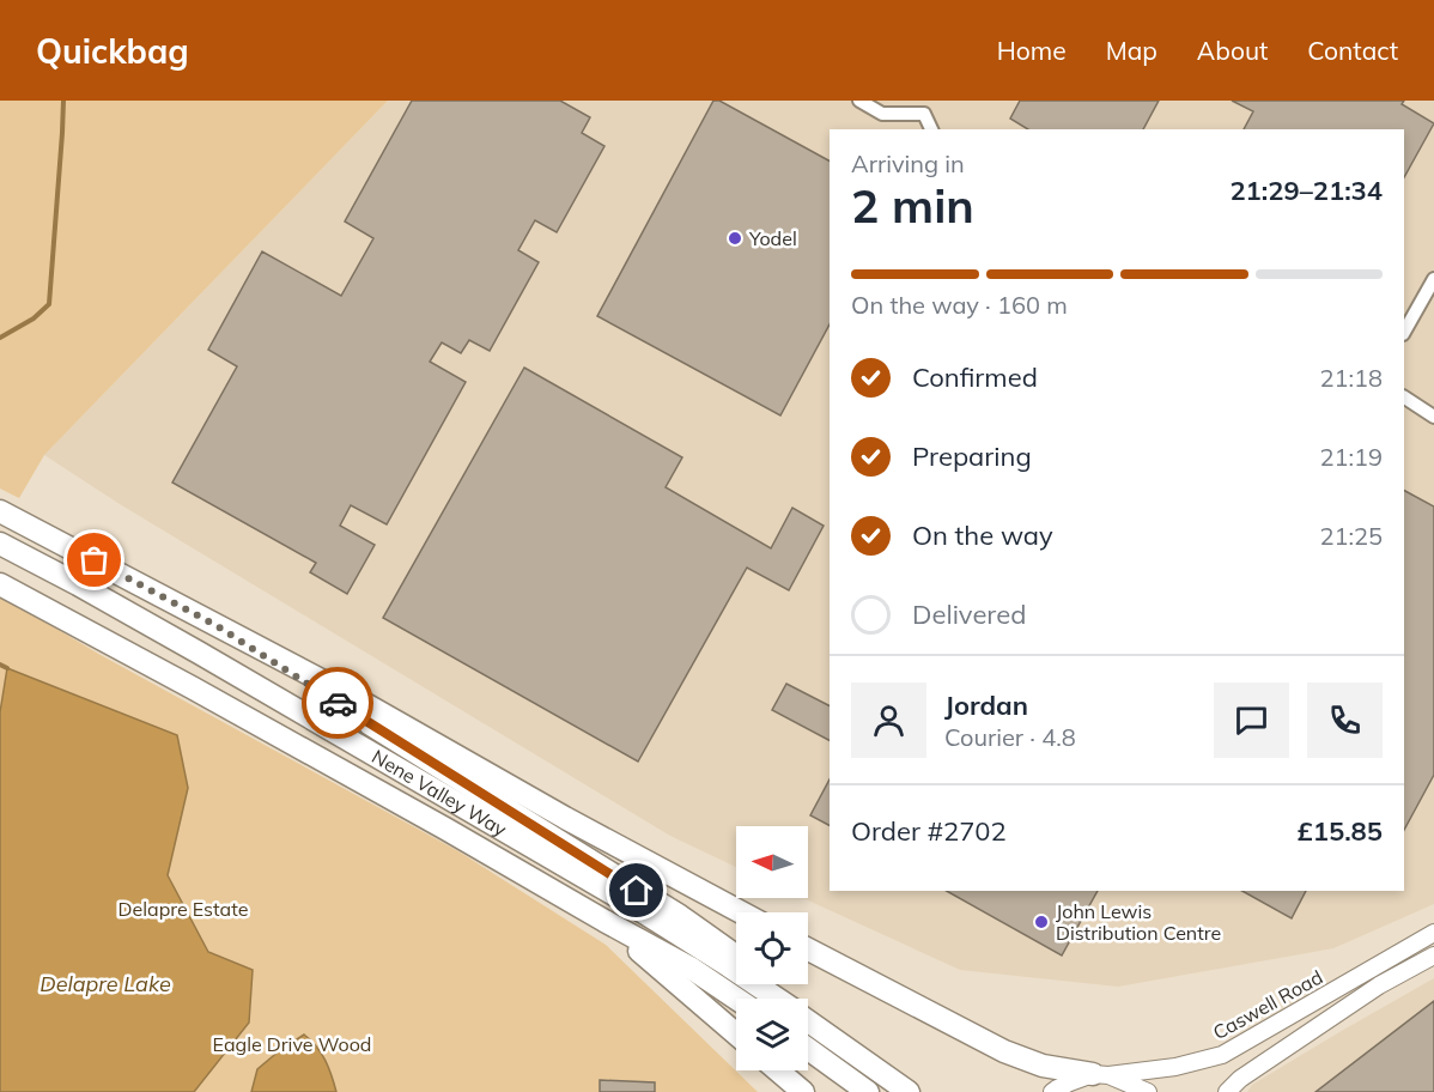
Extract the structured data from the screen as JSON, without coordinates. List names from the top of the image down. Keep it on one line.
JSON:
{"streets":{"highway":["Nene Valley Way"],"street":["Caswell Road"]},"water":["Delapre Lake"],"parks":["Delapre Estate","Eagle Drive Wood"],"places":["Yodel","John Lewis Distribution Centre"],"north":"left","page":{"header":"Quickbag","nav":["Home","Map","About","Contact"],"heading":["2 min","Arriving in","21:29–21:34"],"panel":["Jordan","Courier · 4.8","Order #2702","£15.85"],"bar":"On the way · 160 m","list":[["Confirmed","21:18"],["Preparing","21:19"],["On the way","21:25"],"Delivered"]}}
